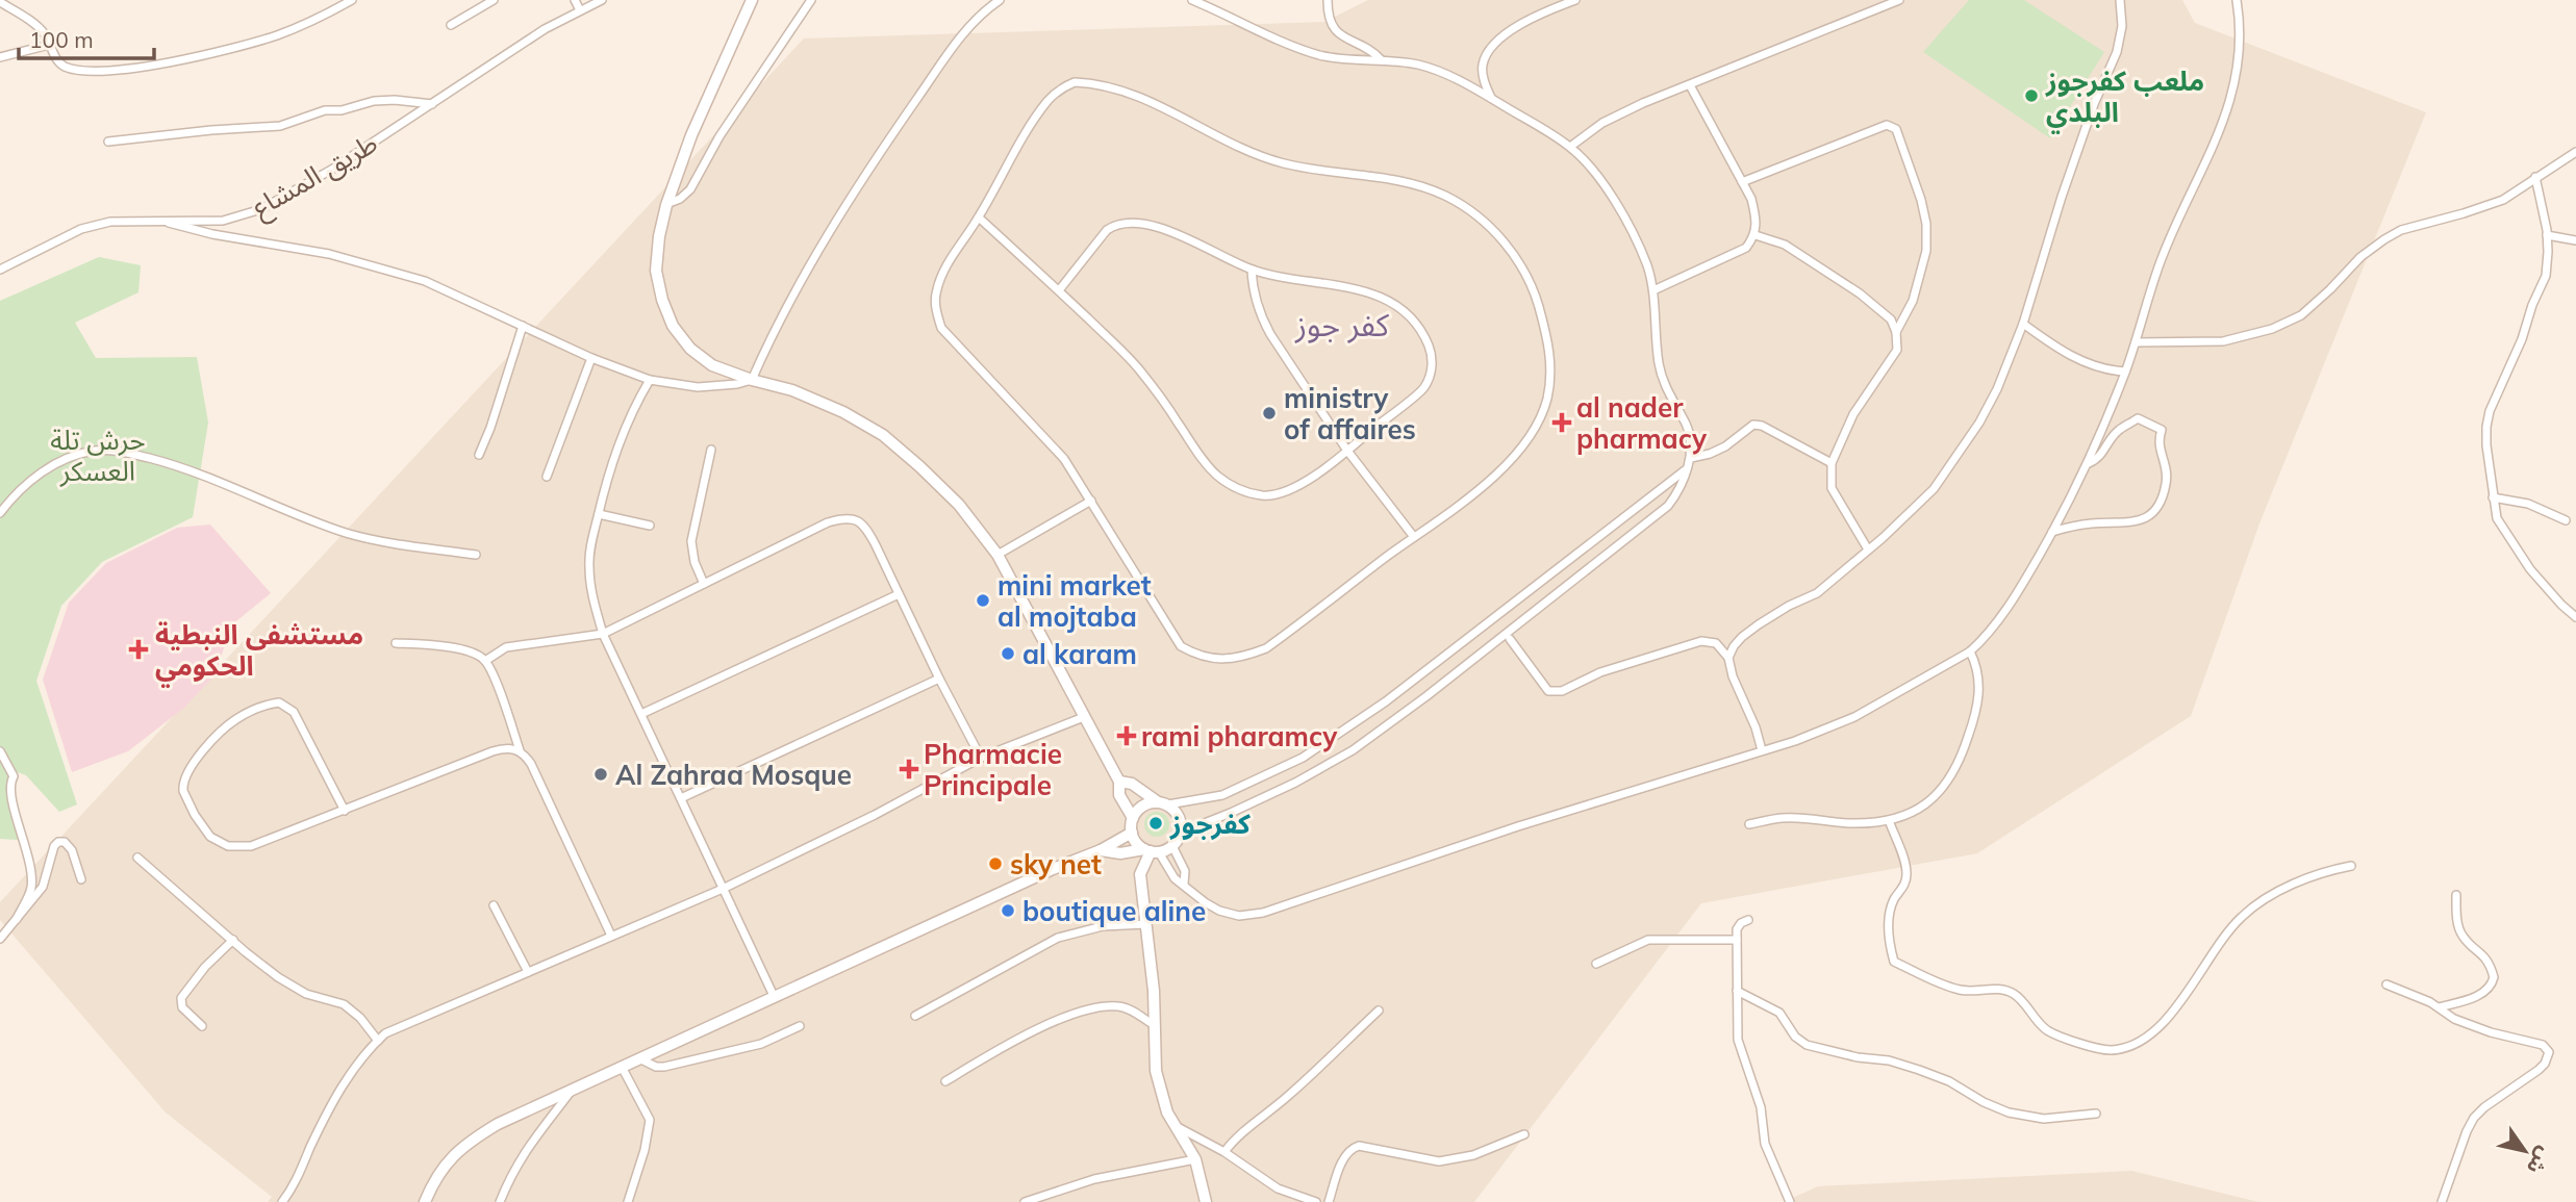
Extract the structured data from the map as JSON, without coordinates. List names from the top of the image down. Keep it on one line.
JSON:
{"streets":{"street":["طريق المشاع"]},"districts":["كفر جوز"],"parks":["حرش تلة العسكر"],"places":{"other":["ملعب كفرجوز البلدي","ministry of affaires","mini market al mojtaba","al karam","Al Zahraa Mosque","كفرجوز","sky net","boutique aline"],"health":["al nader pharmacy","مستشفى النبطية الحكومي","rami pharamcy","Pharmacie Principale"]},"scale_bar":"100 m","north":"bottom right"}
